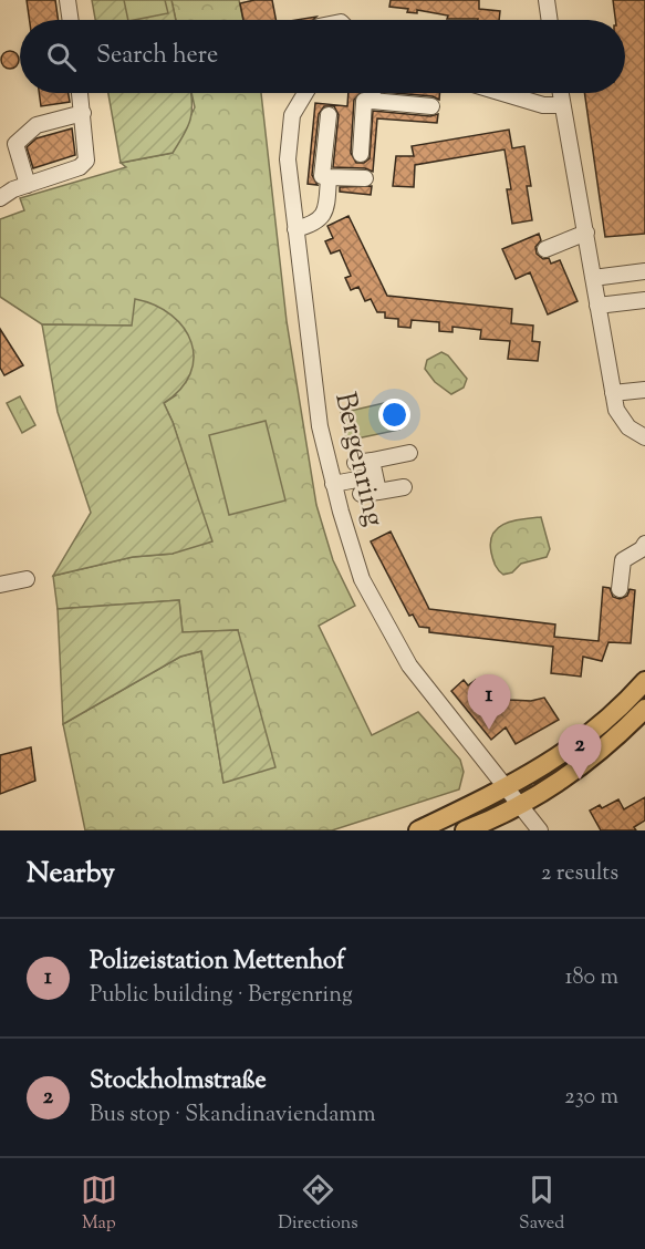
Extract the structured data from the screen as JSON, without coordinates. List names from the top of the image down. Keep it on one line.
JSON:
{"streets":{"street":["Bergenring"]},"page":{"search":"Search here","pins":["1","2"],"heading":["Nearby","2 results"],"list":[{"mark":"1","name":"Polizeistation Mettenhof","note":"Public building · Bergenring","value":"180 m"},{"mark":"2","name":"Stockholmstraße","note":"Bus stop · Skandinaviendamm","value":"230 m"}],"nav":["Map","Directions","Saved"]}}
